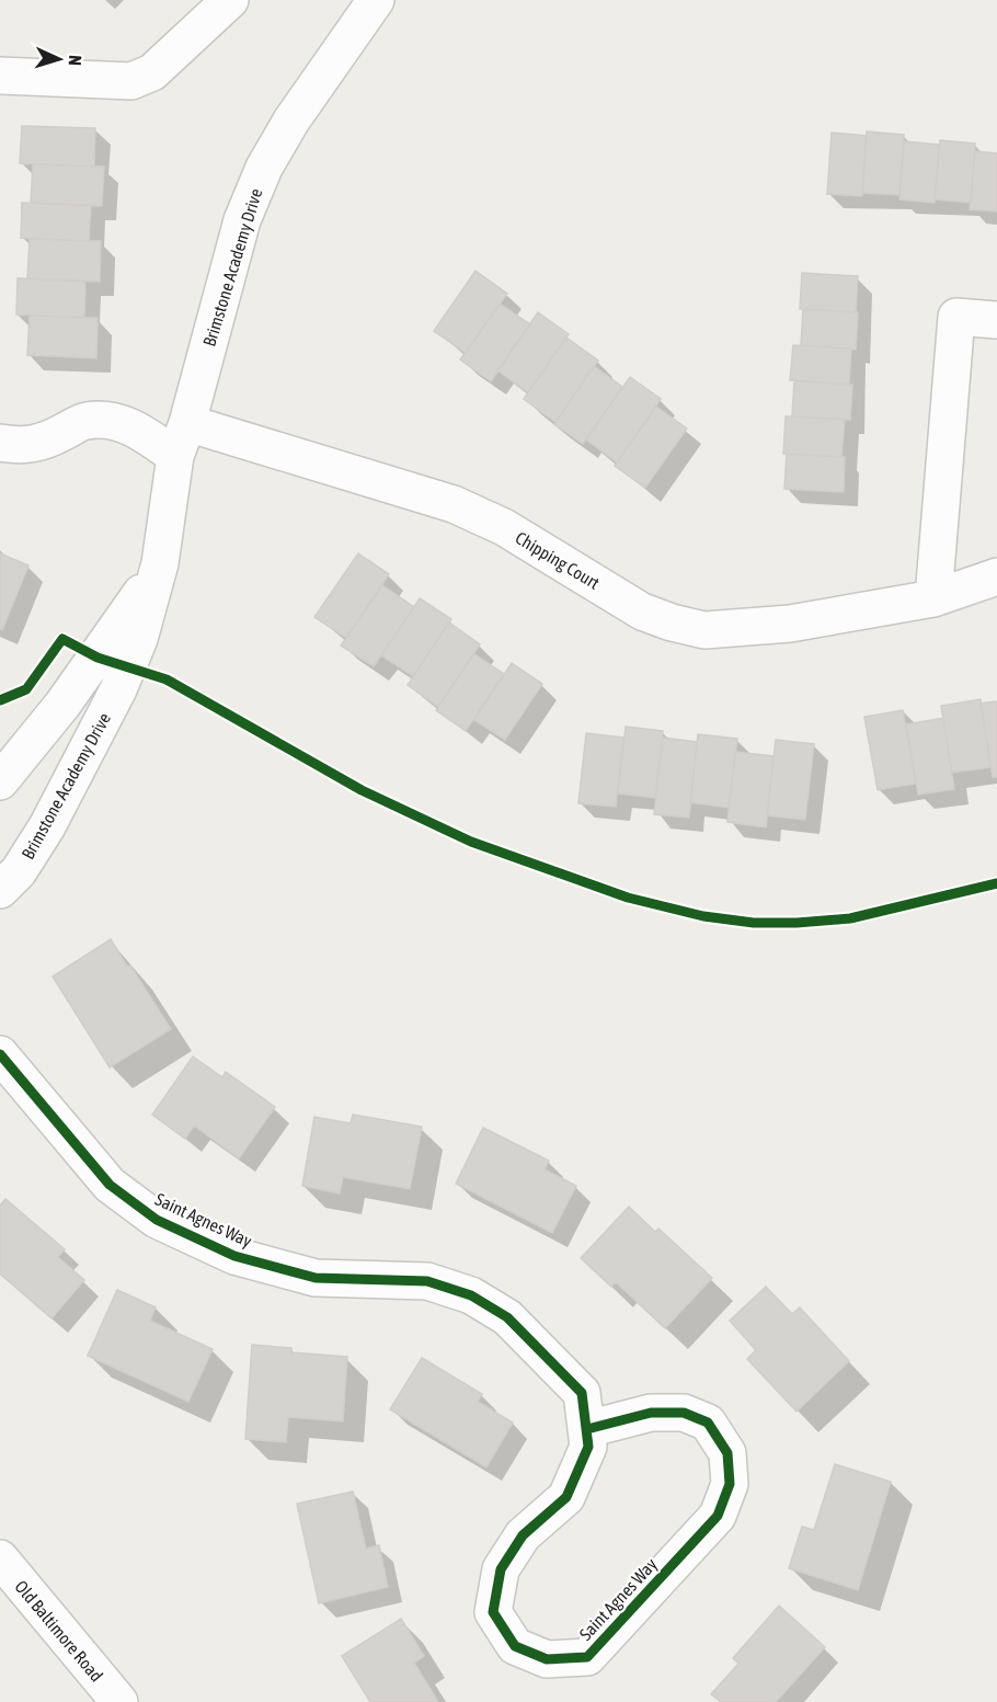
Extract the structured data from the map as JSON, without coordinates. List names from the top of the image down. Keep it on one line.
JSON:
{"streets":{"street":["Brimstone Academy Drive","Chipping Court","Saint Agnes Way","Old Baltimore Road"]},"crossings":[["Brimstone Academy Drive","Chipping Court"]],"north":"right"}
